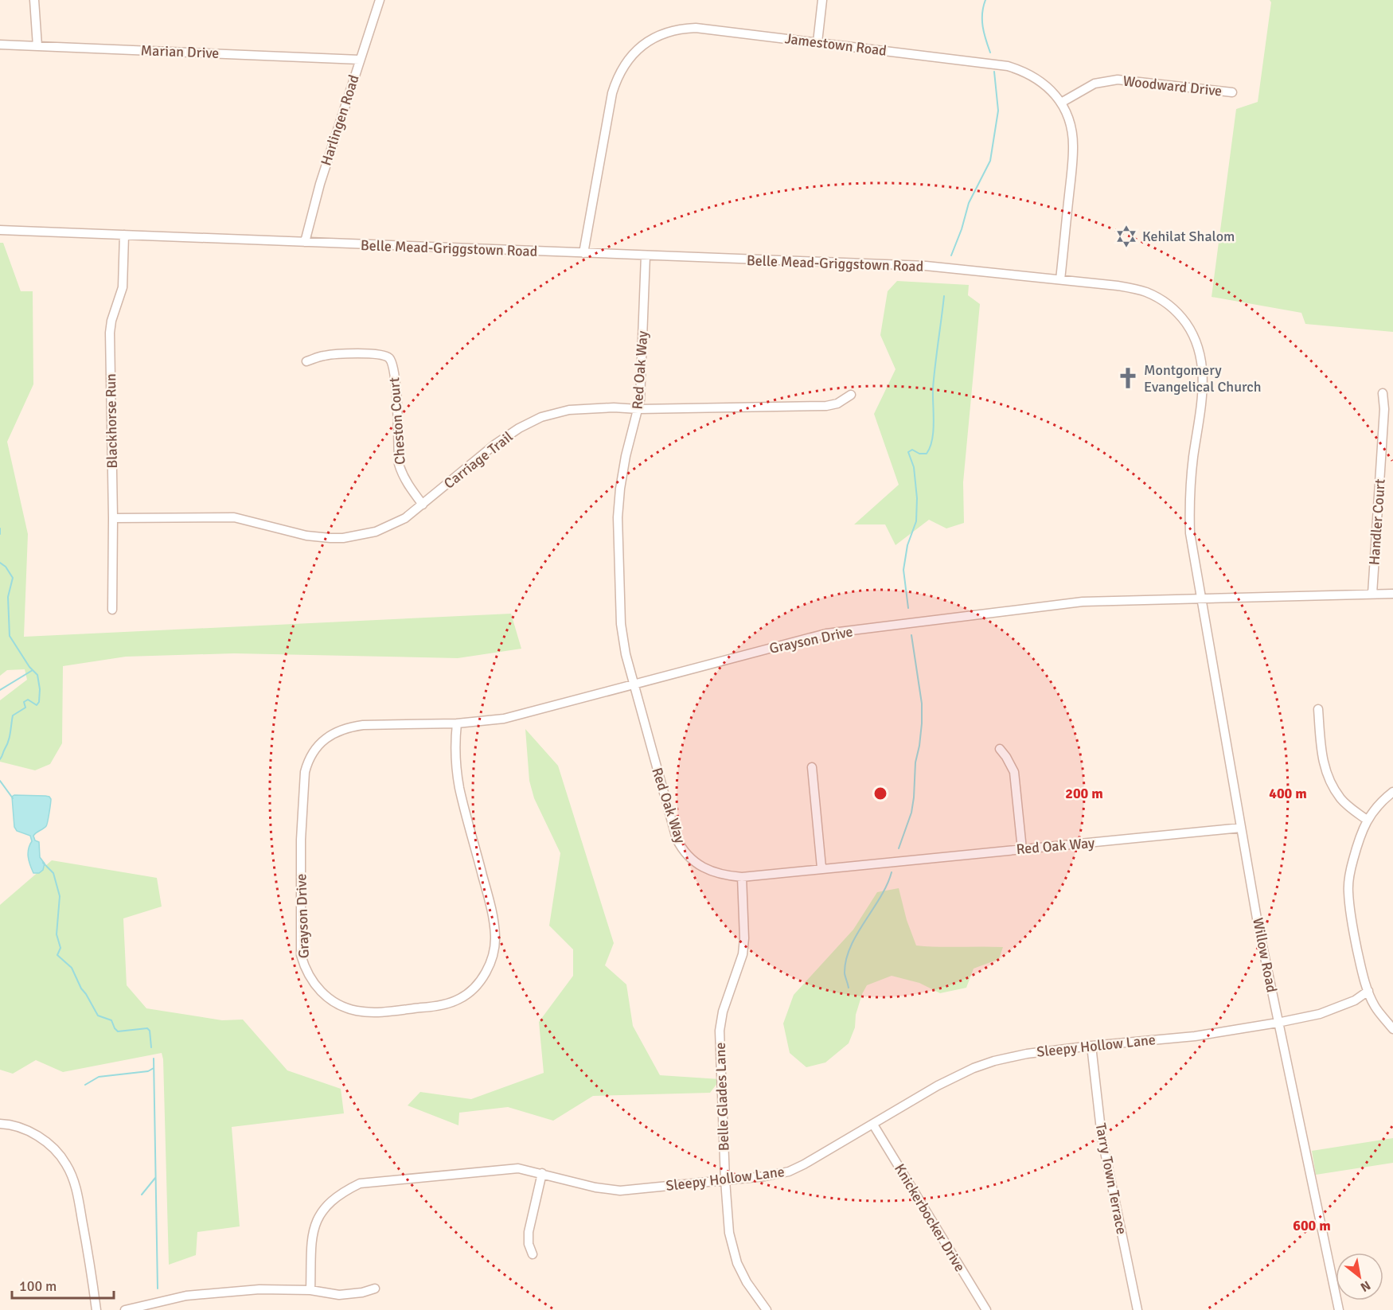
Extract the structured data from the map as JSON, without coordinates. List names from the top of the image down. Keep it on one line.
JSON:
{"streets":{"street":["Jamestown Road","Marian Drive","Woodward Drive","Harlingen Road","Belle Mead-Griggstown Road","Red Oak Way","Blackhorse Run","Cheston Court","Carriage Trail","Handler Court","Grayson Drive","Willow Road","Sleepy Hollow Lane","Belle Glades Lane","Tarry Town Terrace","Knickerbocker Drive"]},"crossings":[["Jamestown Road","Woodward Drive"],["Jamestown Road","Belle Mead-Griggstown Road"],["Marian Drive","Harlingen Road"],["Harlingen Road","Belle Mead-Griggstown Road"],["Belle Mead-Griggstown Road","Red Oak Way"],["Belle Mead-Griggstown Road","Blackhorse Run"],["Belle Mead-Griggstown Road","Grayson Drive"],["Belle Mead-Griggstown Road","Willow Road"],["Red Oak Way","Carriage Trail"],["Red Oak Way","Grayson Drive"],["Red Oak Way","Willow Road"],["Red Oak Way","Belle Glades Lane"],["Blackhorse Run","Carriage Trail"],["Cheston Court","Carriage Trail"],["Grayson Drive","Willow Road"],["Willow Road","Sleepy Hollow Lane"],["Sleepy Hollow Lane","Belle Glades Lane"],["Sleepy Hollow Lane","Tarry Town Terrace"],["Sleepy Hollow Lane","Knickerbocker Drive"]],"places":{"synagogue":["Kehilat Shalom"],"church":["Montgomery Evangelical Church"]},"scale_bar":"100 m","north":"bottom right","rings":["200 m","400 m","600 m"]}
